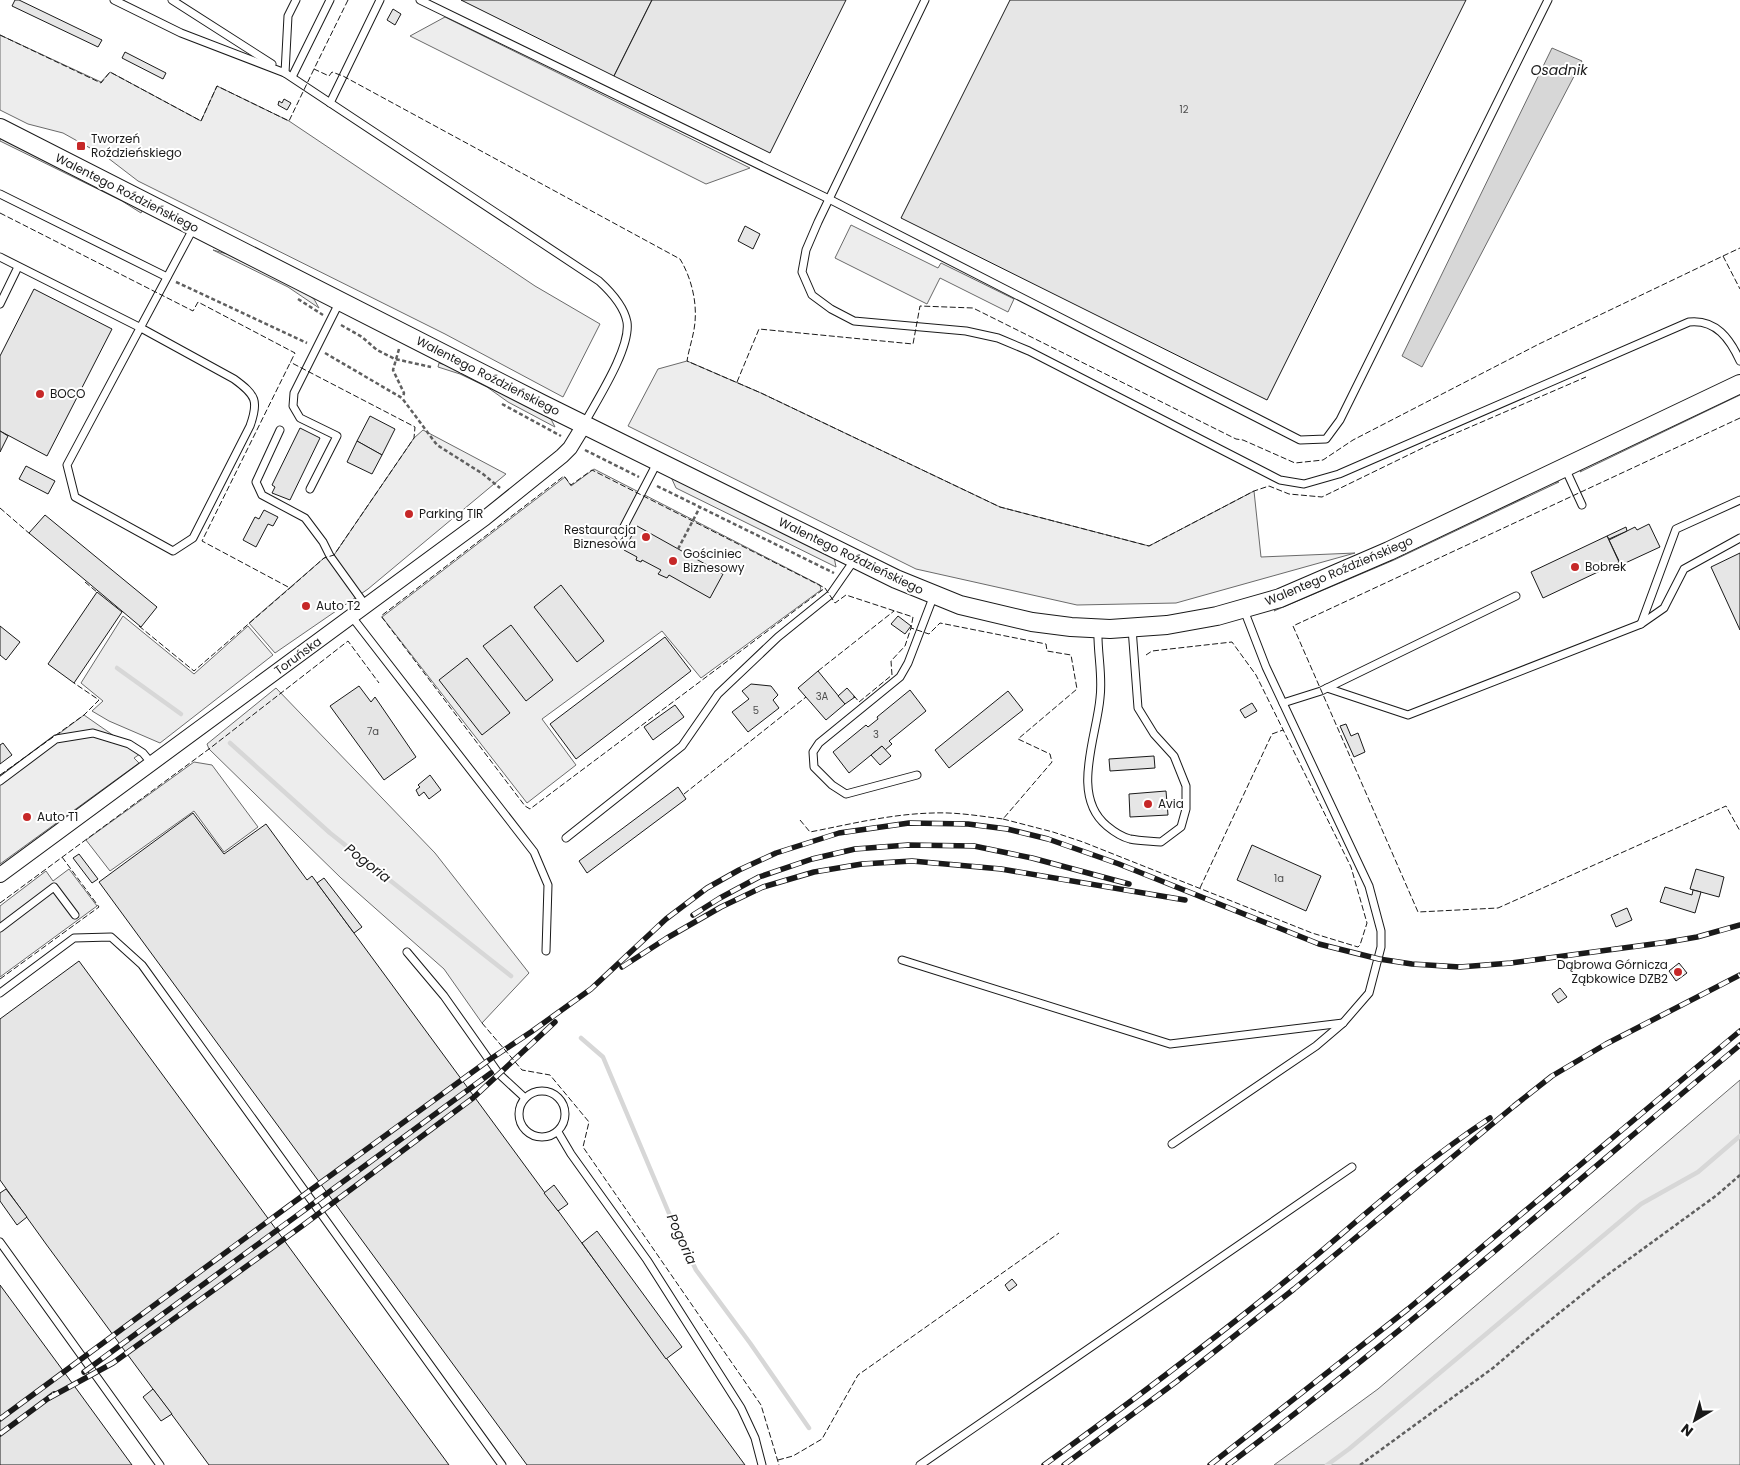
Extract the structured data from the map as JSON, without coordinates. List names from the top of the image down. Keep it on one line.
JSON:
{"streets":{"street":["Walentego Roździeńskiego","Toruńska"]},"crossings":[["Walentego Roździeńskiego","Toruńska"]],"water":["Osadnik","Pogoria"],"places":{"transit":["Tworzeń Roździeńskiego"],"other":["BOCO","Parking TIR","Restauracja Biznesowa","Gościniec Biznesowy","Bobrek","Auto T2","Avia","Auto T1","Dąbrowa Górnicza Ząbkowice DZB2"]},"house_numbers":["12","3A","5","7a","3","1a"],"north":"bottom left"}
